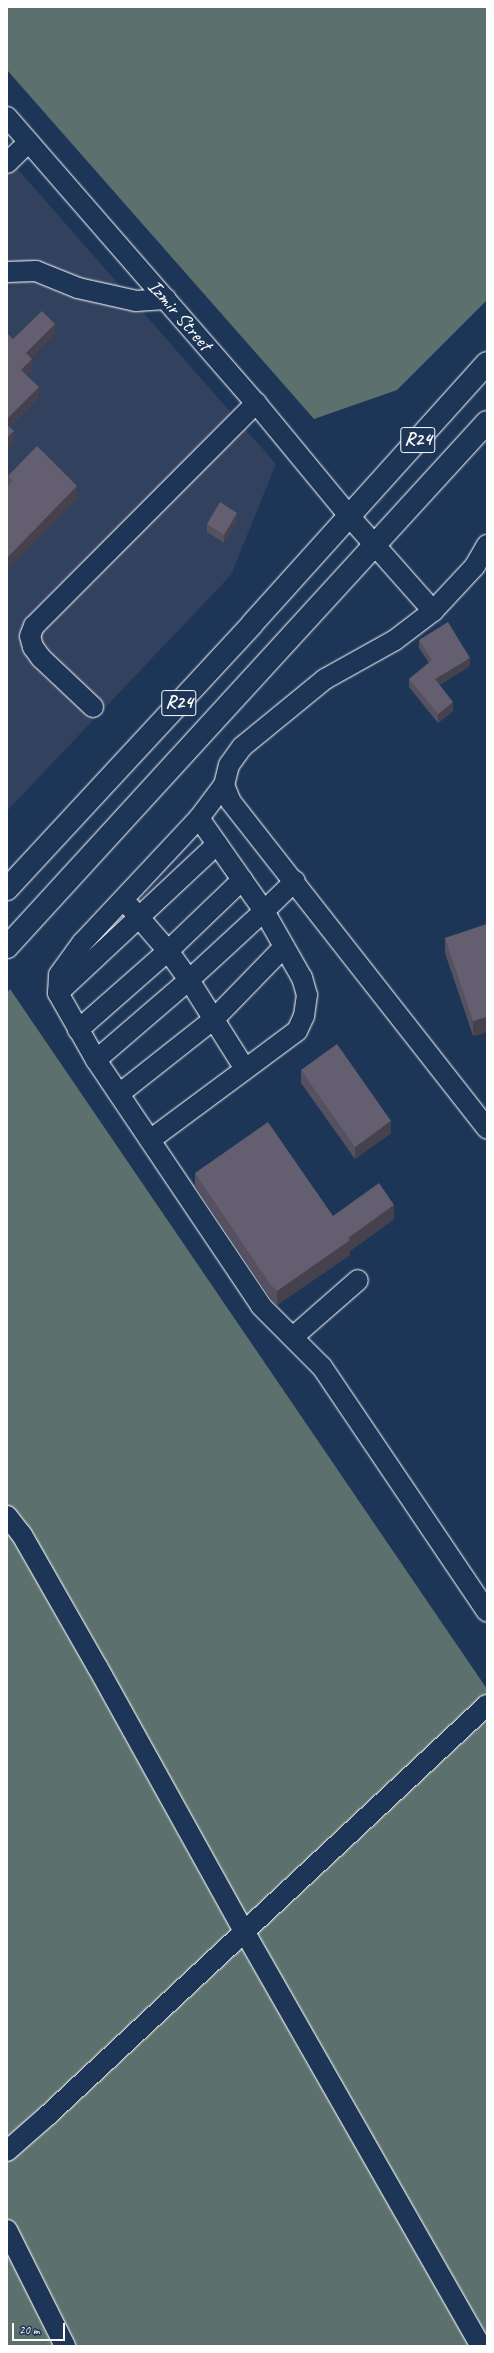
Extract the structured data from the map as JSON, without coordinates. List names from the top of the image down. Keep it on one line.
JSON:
{"streets":{"main road":["R24"],"street":["Izmir Street"]},"crossings":[["Izmir Street","R24"]],"scale_bar":"20 m"}
